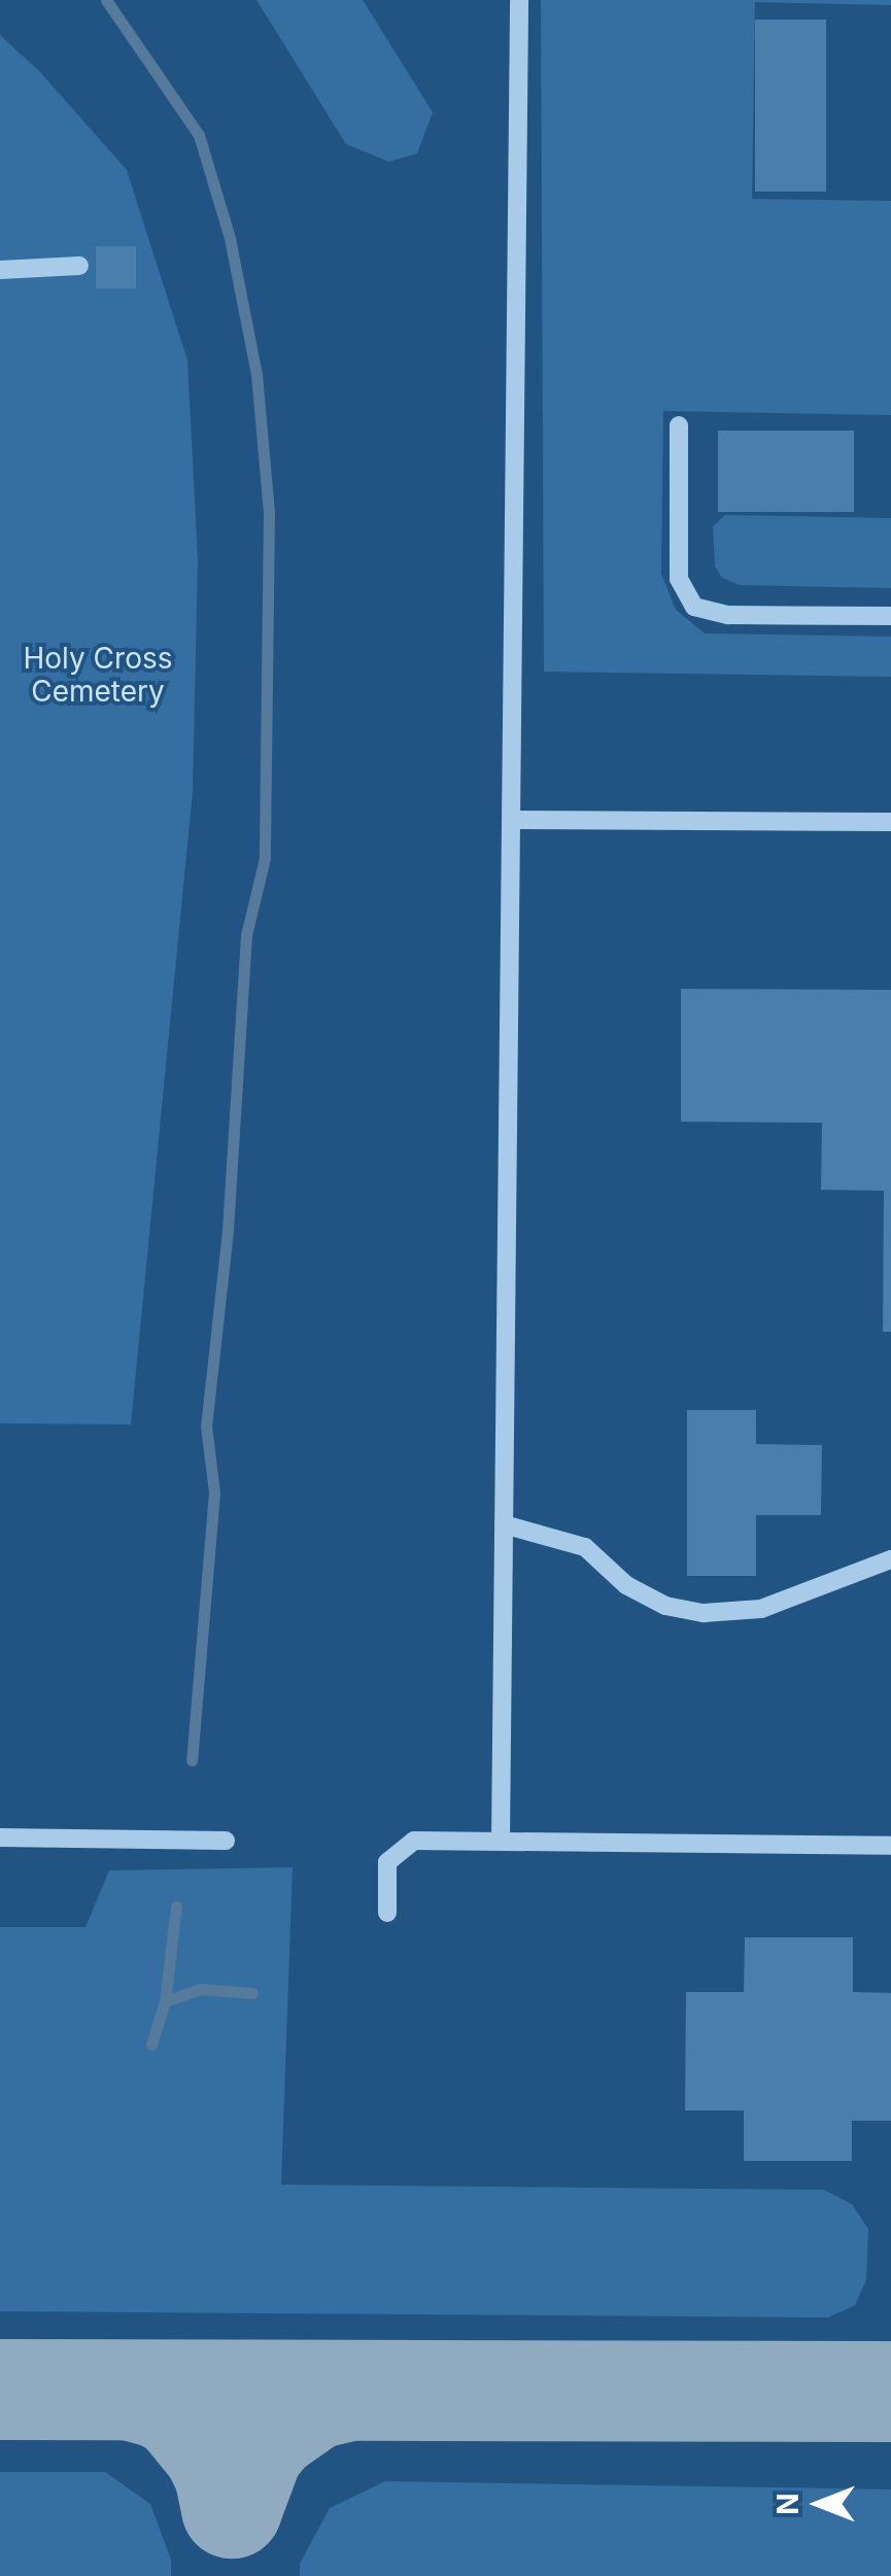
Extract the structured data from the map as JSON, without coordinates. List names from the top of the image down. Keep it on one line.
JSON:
{"parks":["Holy Cross Cemetery"],"north":"left"}
